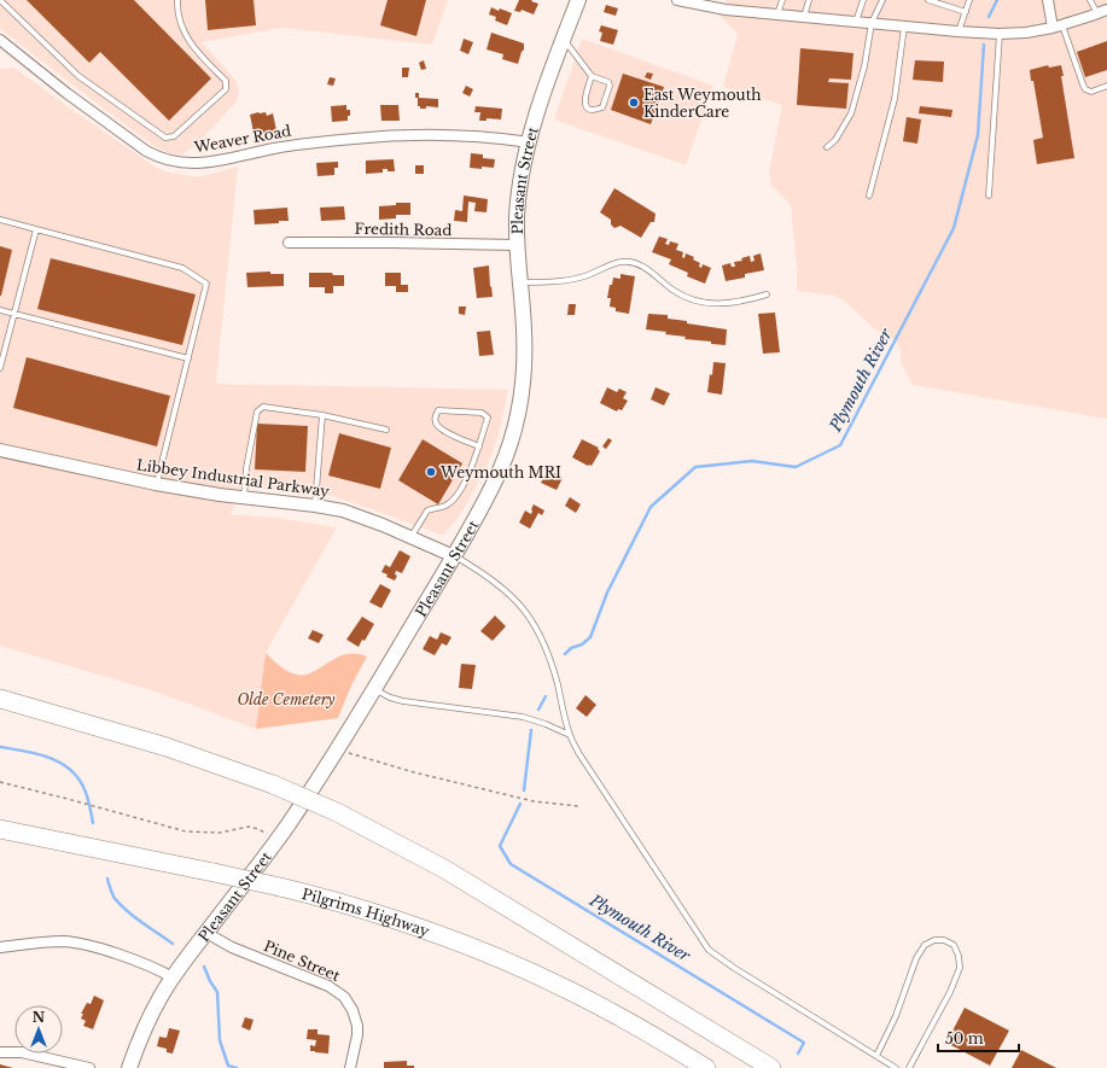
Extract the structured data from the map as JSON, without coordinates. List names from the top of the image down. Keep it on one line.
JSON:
{"streets":{"highway":["Pilgrims Highway"],"main road":["Pleasant Street"],"street":["Weaver Road","Fredith Road","Libbey Industrial Parkway","Pine Street"]},"crossings":[["Weaver Road","Pleasant Street"],["Pleasant Street","Fredith Road"],["Pleasant Street","Libbey Industrial Parkway"],["Pleasant Street","Pine Street"]],"water":["Plymouth River"],"parks":["Olde Cemetery"],"places":["East Weymouth KinderCare","Weymouth MRI"],"scale_bar":"50 m","north":"top"}
